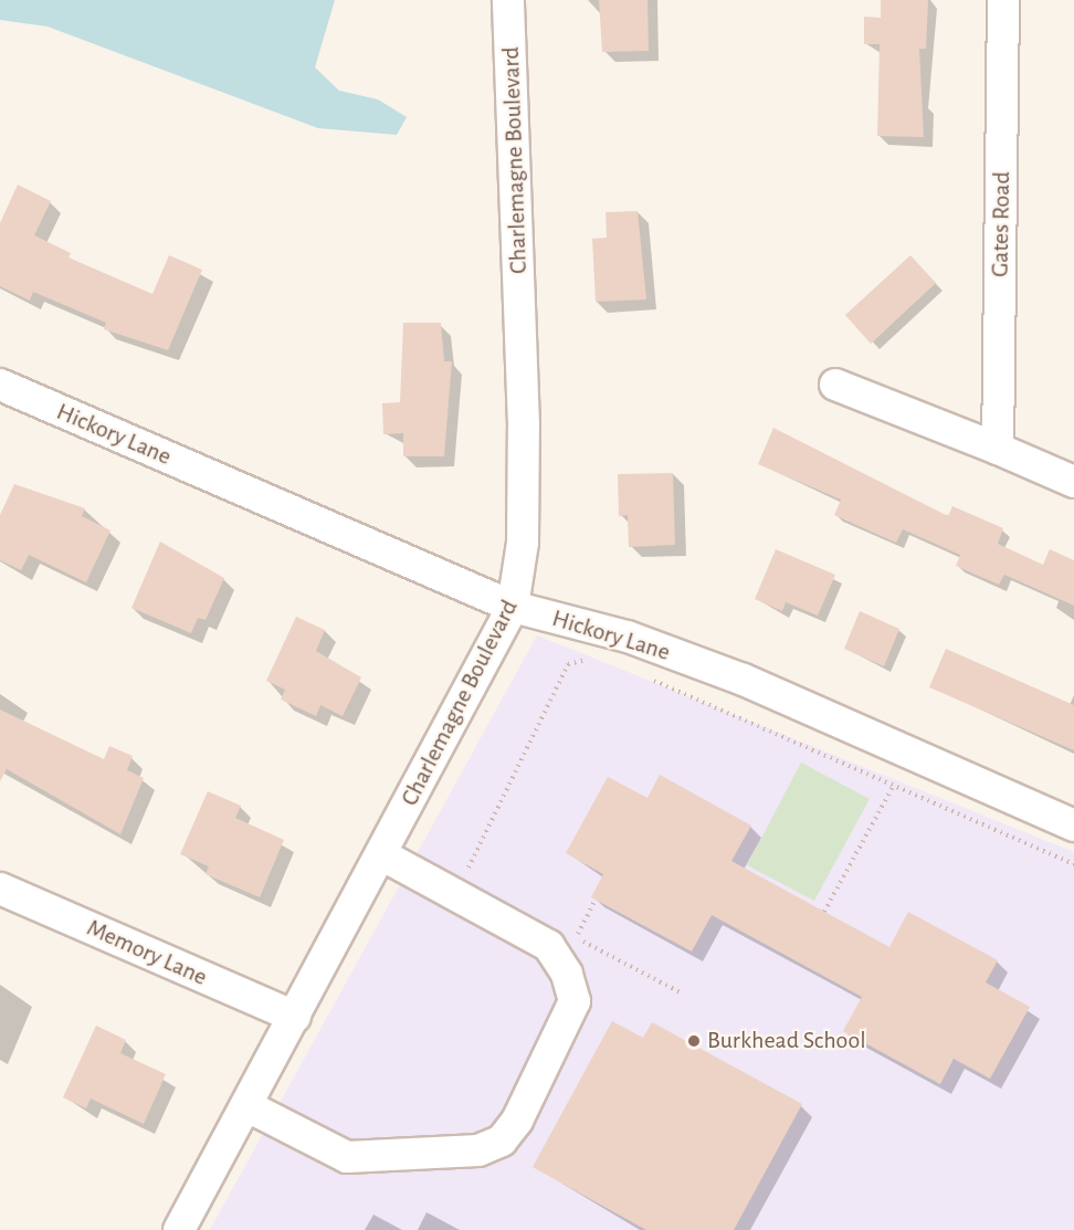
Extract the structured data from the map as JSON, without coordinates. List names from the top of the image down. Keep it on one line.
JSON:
{"streets":{"street":["Charlemagne Boulevard","Gates Road","Hickory Lane","Memory Lane"]},"crossings":[["Charlemagne Boulevard","Hickory Lane"],["Charlemagne Boulevard","Memory Lane"]],"places":["Burkhead School"]}
